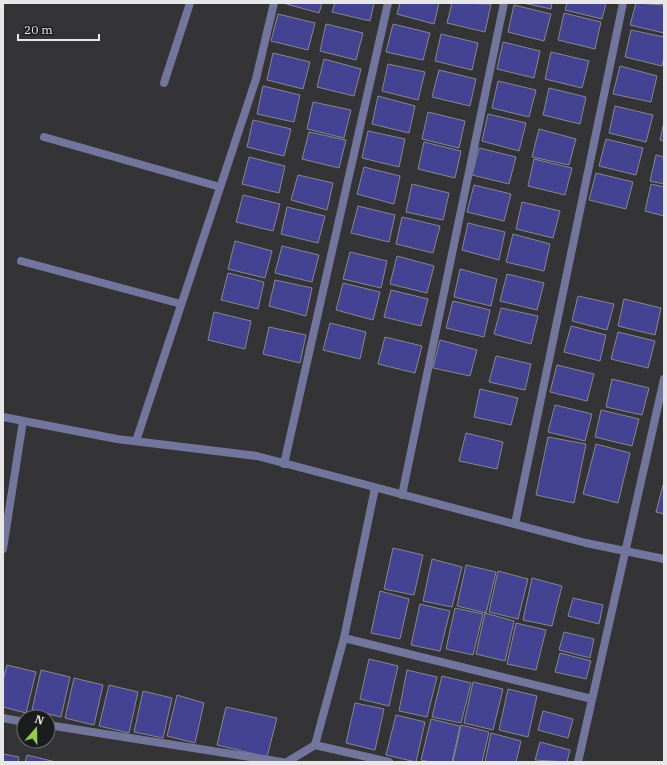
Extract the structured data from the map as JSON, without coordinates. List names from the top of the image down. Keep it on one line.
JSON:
{"scale_bar":"20 m","north":"top"}
